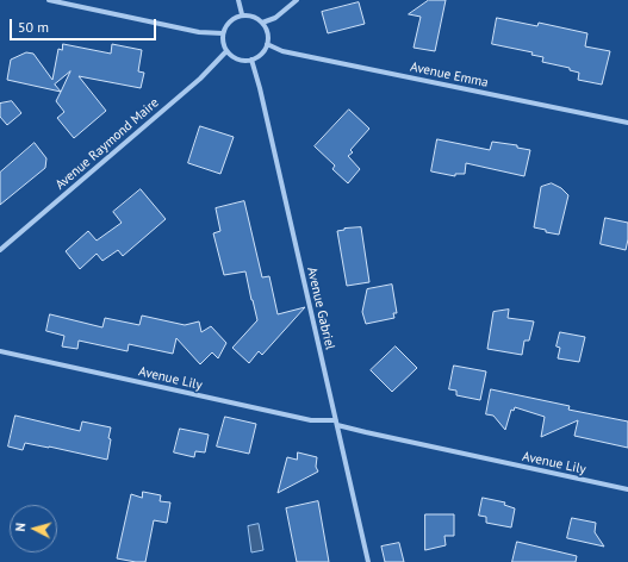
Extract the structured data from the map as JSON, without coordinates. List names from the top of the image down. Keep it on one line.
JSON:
{"streets":{"street":["Avenue Emma","Avenue Raymond Maire","Avenue Gabriel","Avenue Lily"]},"crossings":[["Avenue Emma","Avenue Raymond Maire"],["Avenue Emma","Avenue Gabriel"],["Avenue Raymond Maire","Avenue Gabriel"],["Avenue Gabriel","Avenue Lily"]],"scale_bar":"50 m","north":"left"}
